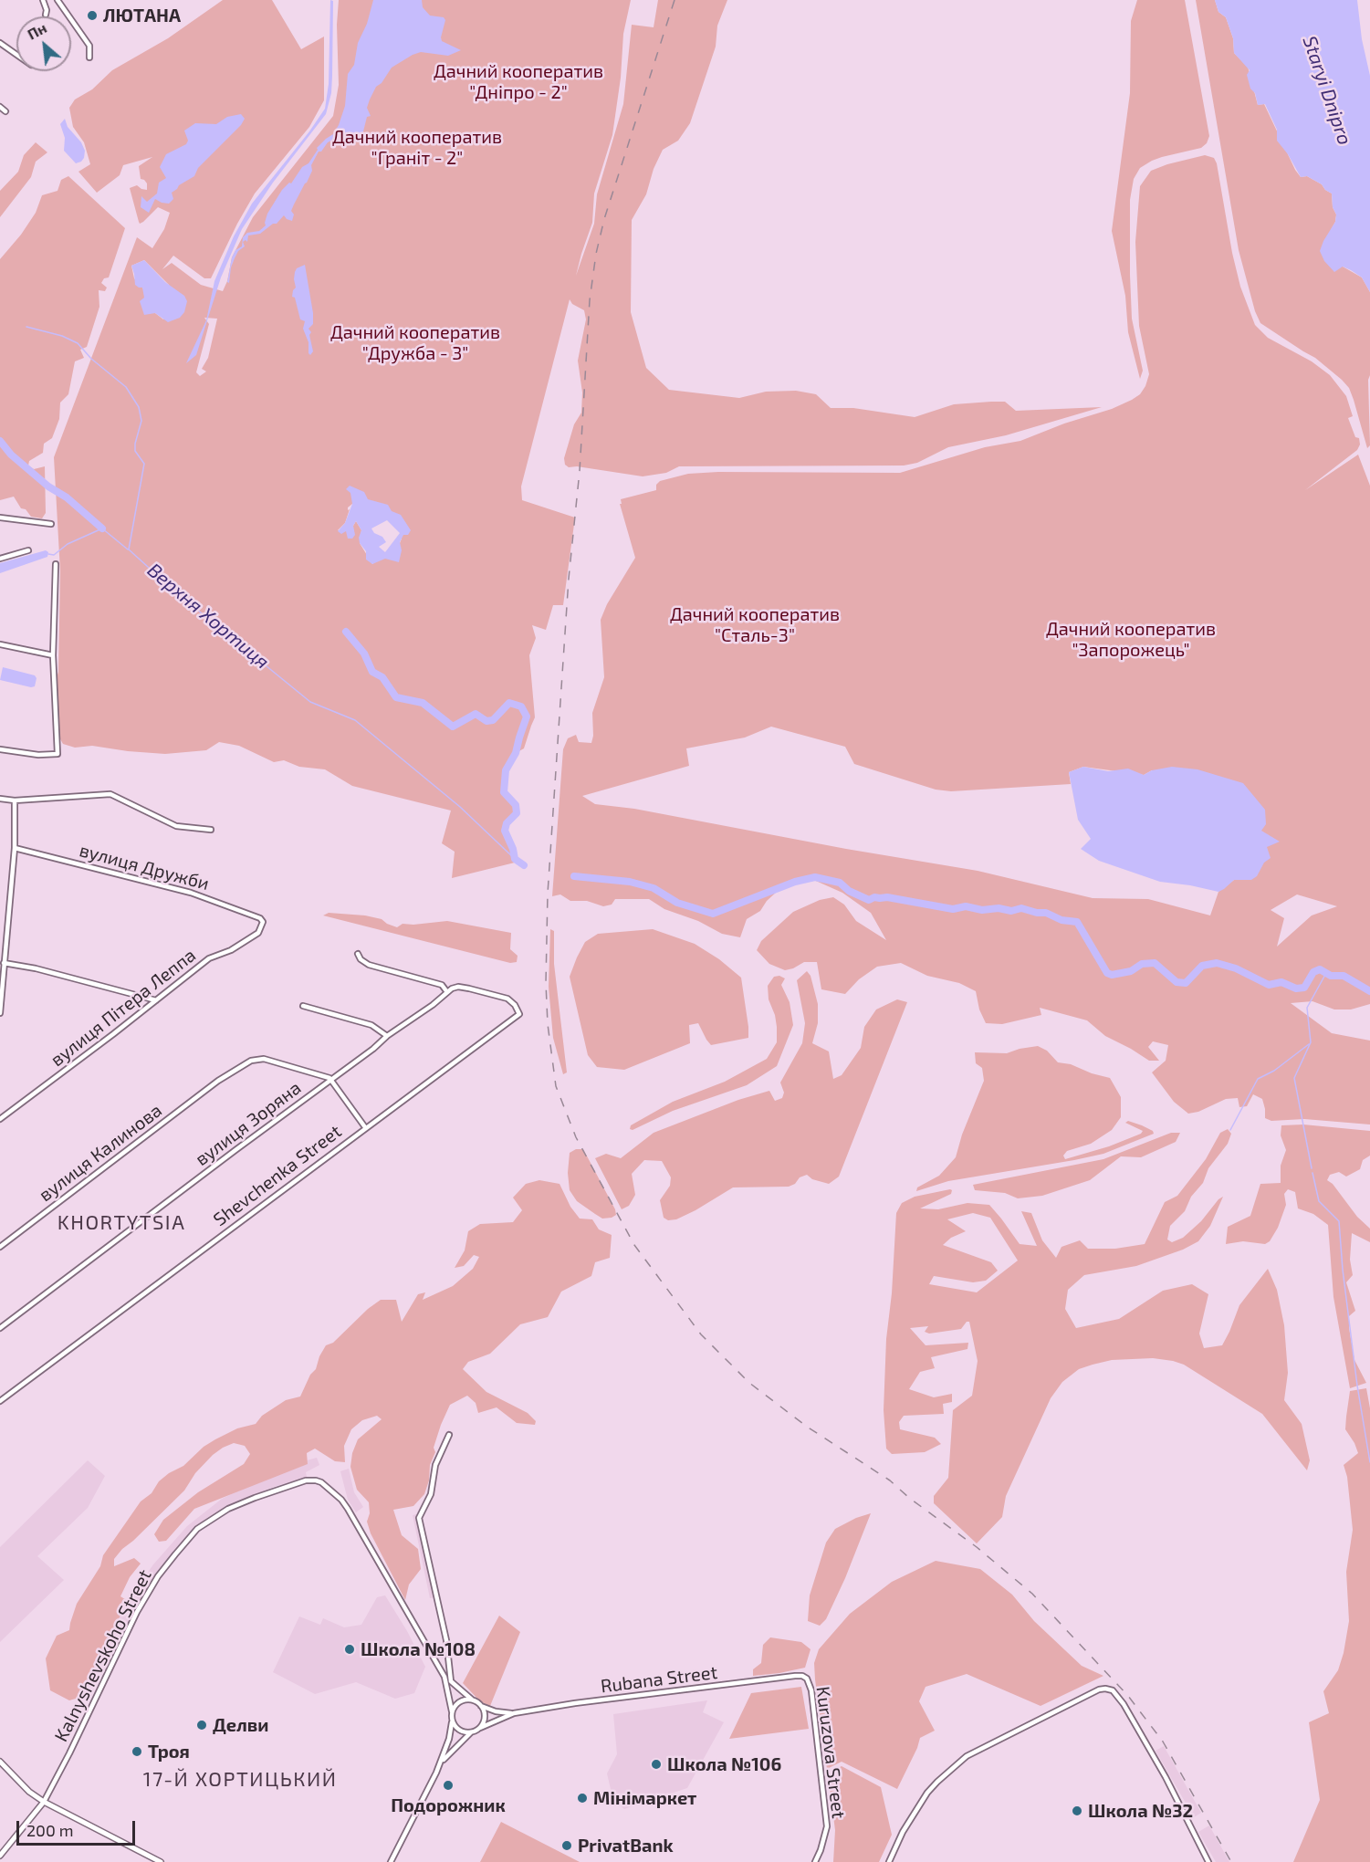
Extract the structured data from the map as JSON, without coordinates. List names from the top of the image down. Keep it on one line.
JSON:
{"streets":{"street":["вулиця Дружби","вулиця Пітера Леппа","вулиця Зоряна","вулиця Калинова","Shevchenka Street","Kalnyshevskoho Street","Rubana Street","Kuruzova Street"]},"crossings":[["вулиця Дружби","вулиця Пітера Леппа"],["вулиця Зоряна","вулиця Калинова"],["вулиця Зоряна","Shevchenka Street"],["Rubana Street","Kuruzova Street"]],"districts":["KHORTYTSIA","17-Й ХОРТИЦЬКИЙ"],"water":["Staryi Dnipro","Верхня Хортиця"],"parks":["Дачний кооператив \"Дніпро - 2\"","Дачний кооператив \"Граніт - 2\"","Дачний кооператив \"Дружба - 3\"","Дачний кооператив \"Сталь-3\"","Дачний кооператив \"Запорожець\""],"places":["ЛЮТАНА","Школа №108","Делви","Троя","Школа №106","Подорожник","Мiнiмаркет","Школа №32","PrivatBank"],"scale_bar":"200 m","north":"top left"}
